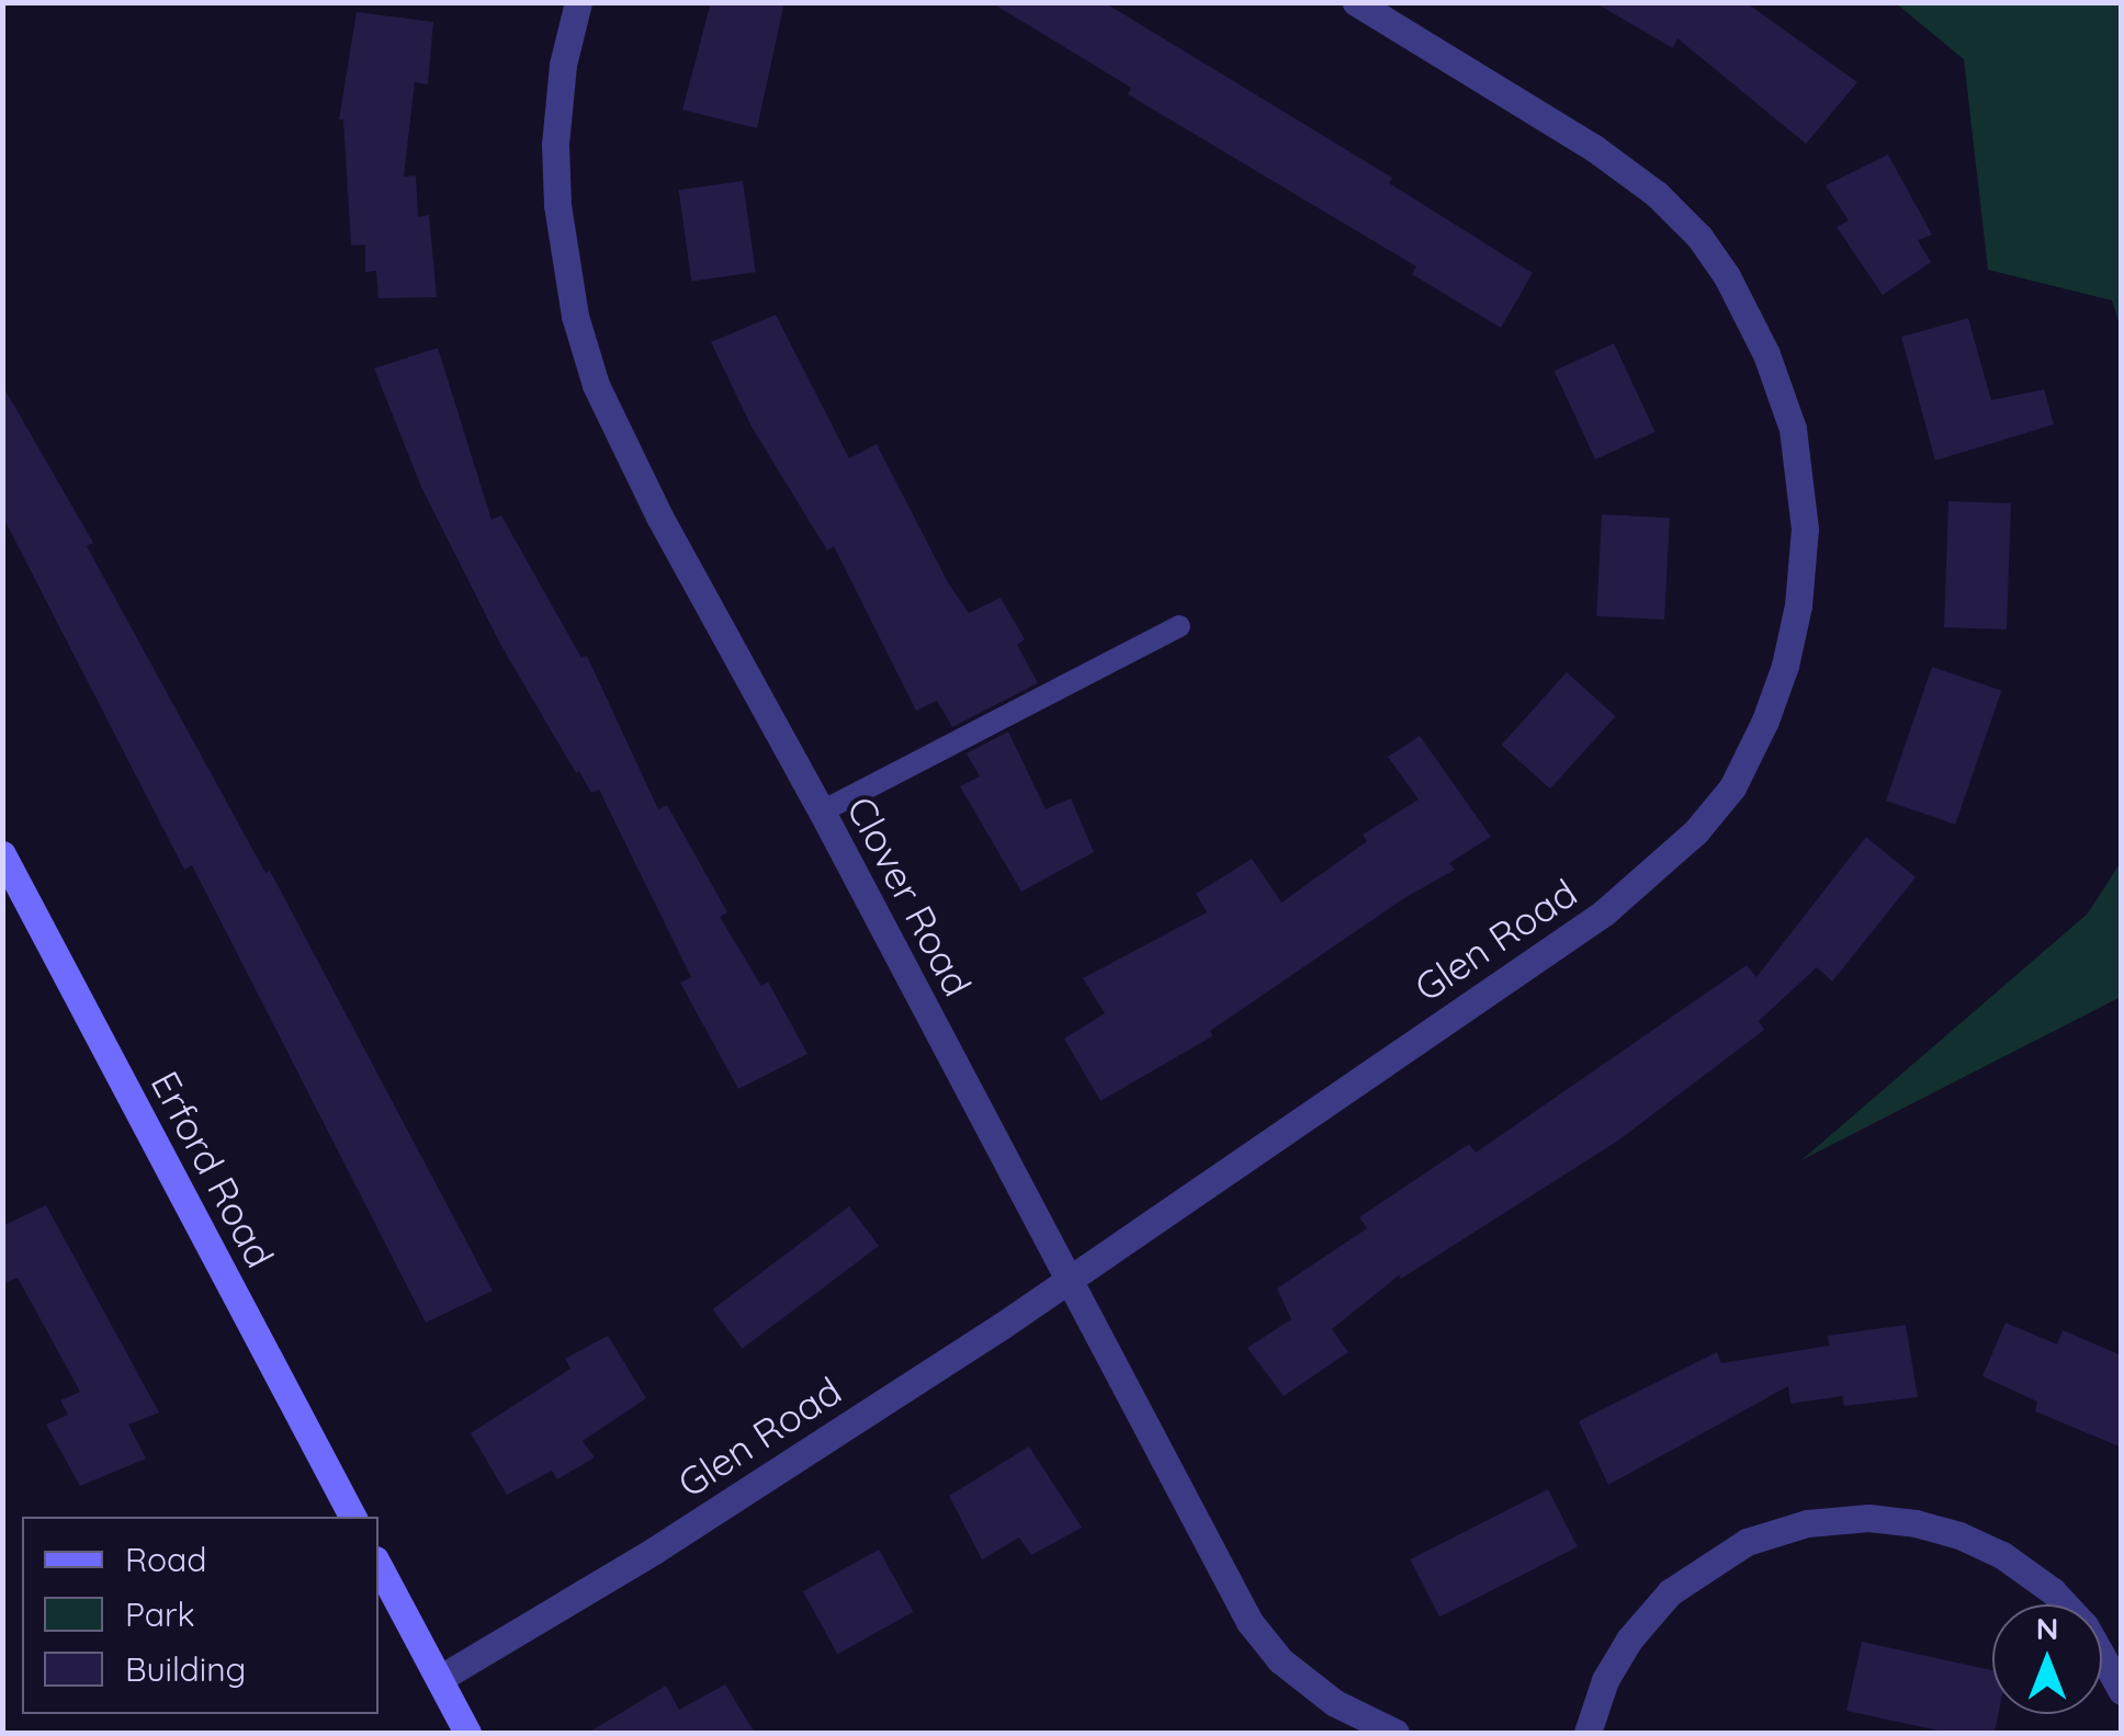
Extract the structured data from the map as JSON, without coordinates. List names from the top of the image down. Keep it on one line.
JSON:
{"streets":{"street":["Clover Road","Glen Road","Erford Road"]},"crossings":[["Clover Road","Glen Road"]],"legend":["Road","Park","Building"],"north":"top"}
